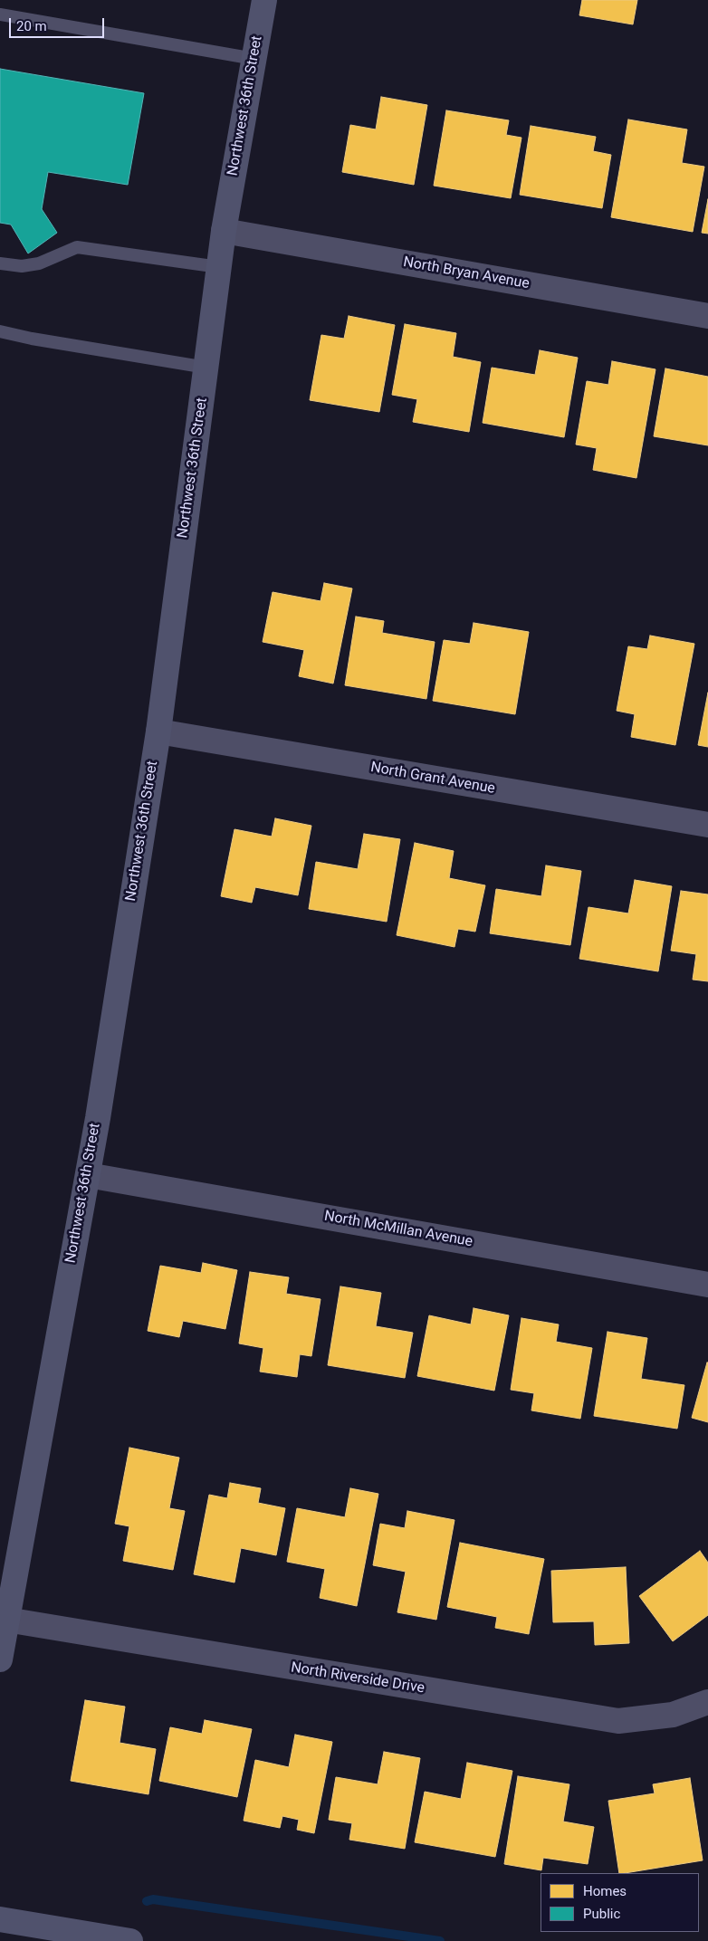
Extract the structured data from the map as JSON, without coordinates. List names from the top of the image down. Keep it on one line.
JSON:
{"streets":{"street":["Northwest 36th Street","North Bryan Avenue","North Grant Avenue","North McMillan Avenue","North Riverside Drive"]},"crossings":[["Northwest 36th Street","North Bryan Avenue"],["Northwest 36th Street","North Grant Avenue"],["Northwest 36th Street","North McMillan Avenue"],["Northwest 36th Street","North Riverside Drive"]],"legend":["Homes","Public"],"scale_bar":"20 m"}
